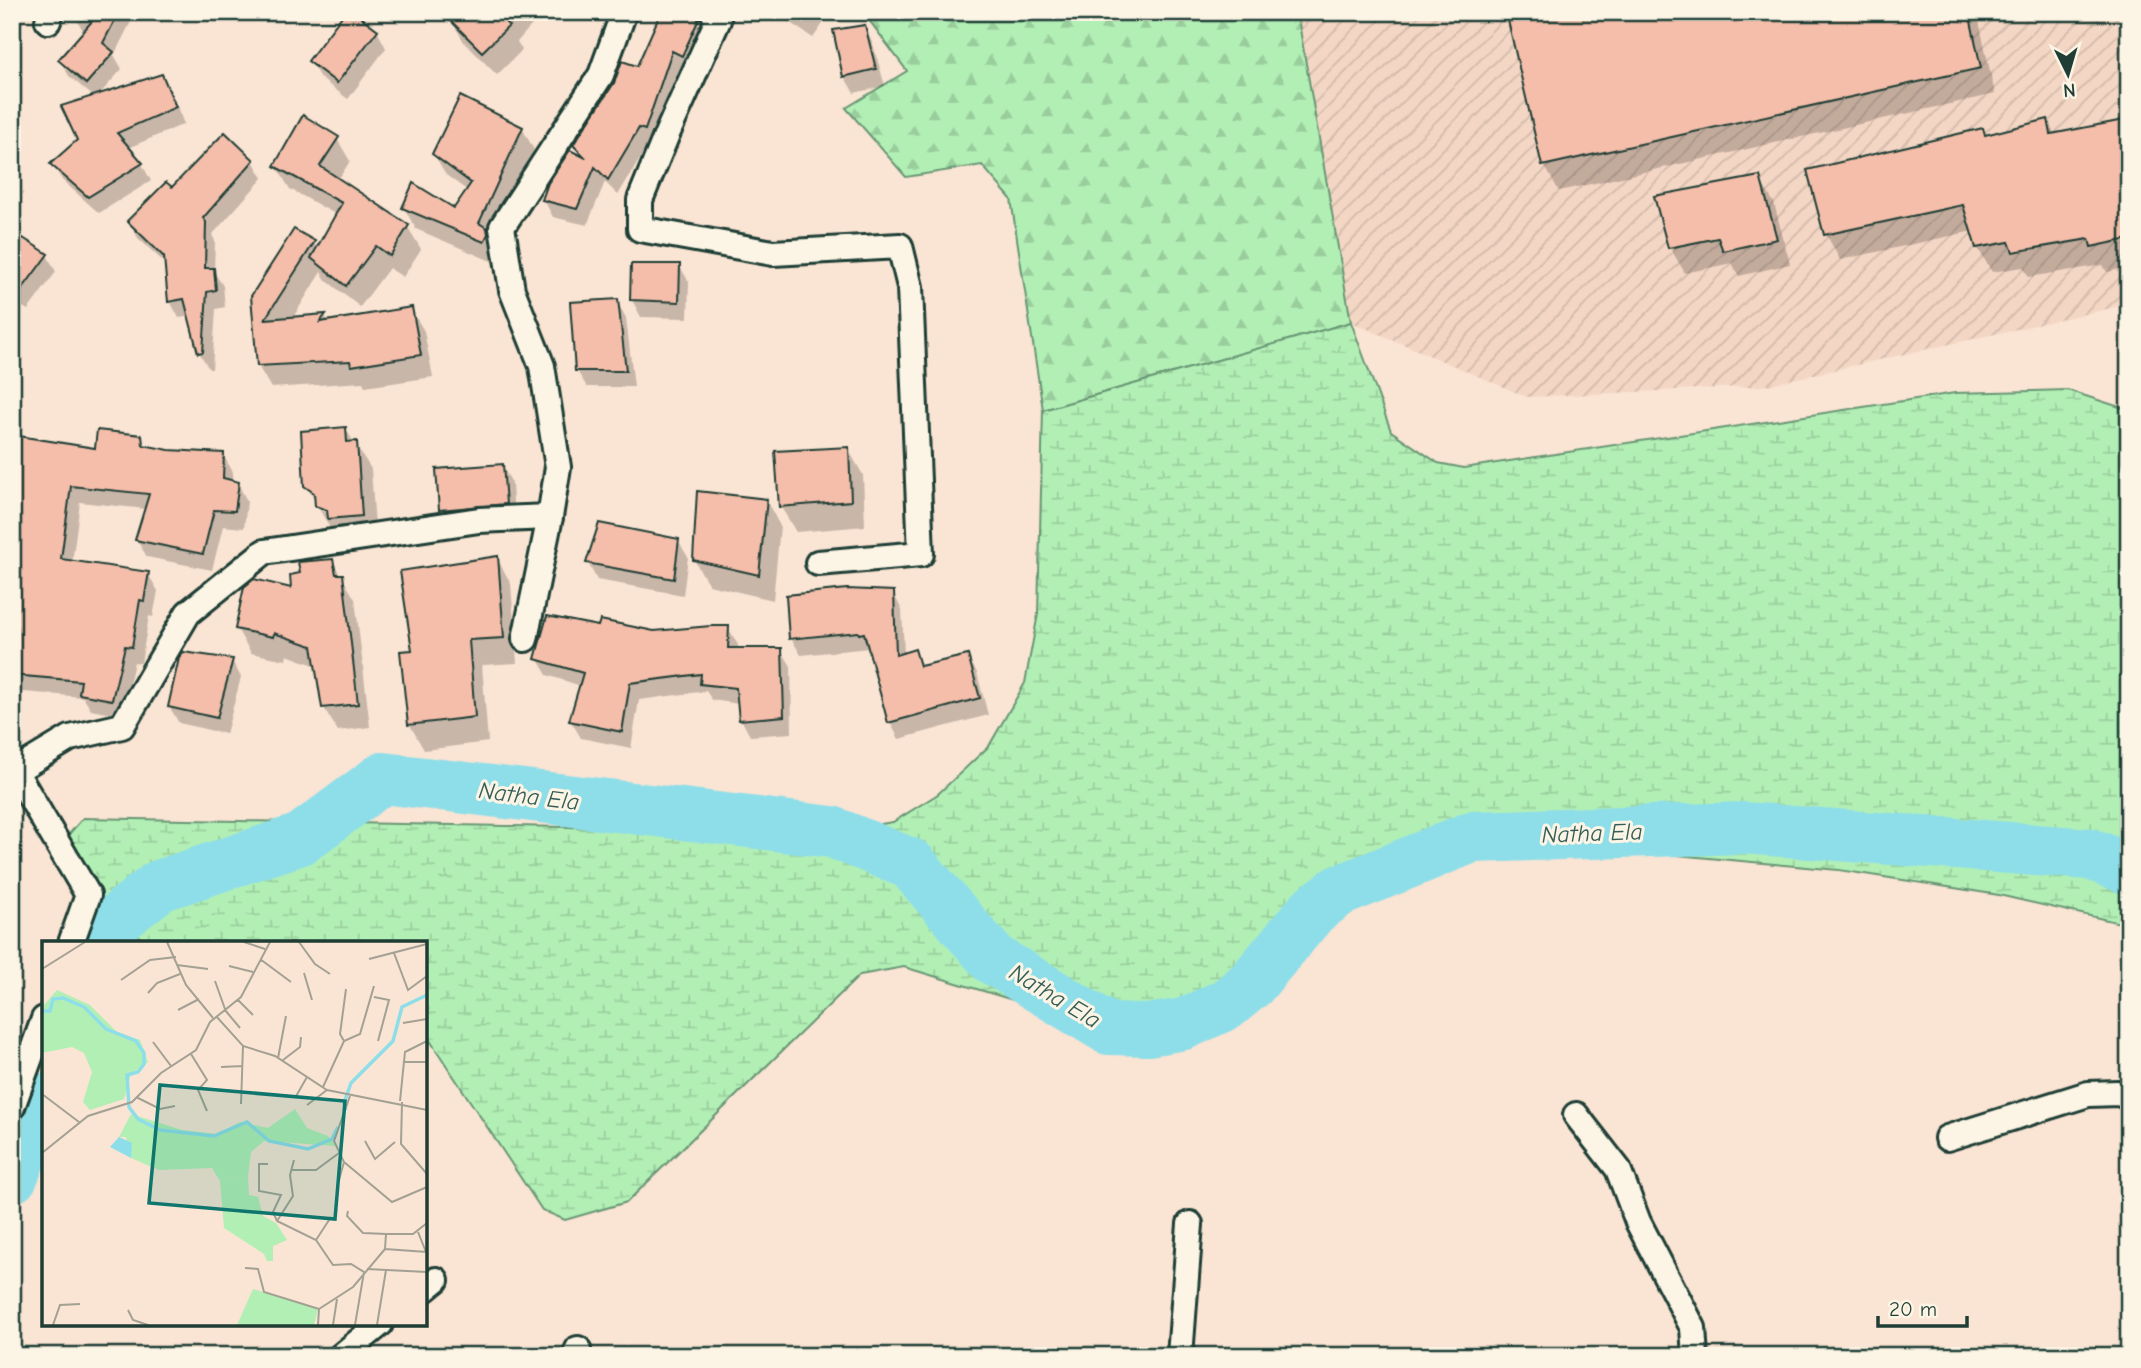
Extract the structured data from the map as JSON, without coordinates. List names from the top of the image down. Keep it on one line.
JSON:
{"water":["Natha Ela"],"scale_bar":"20 m","north":"bottom"}
